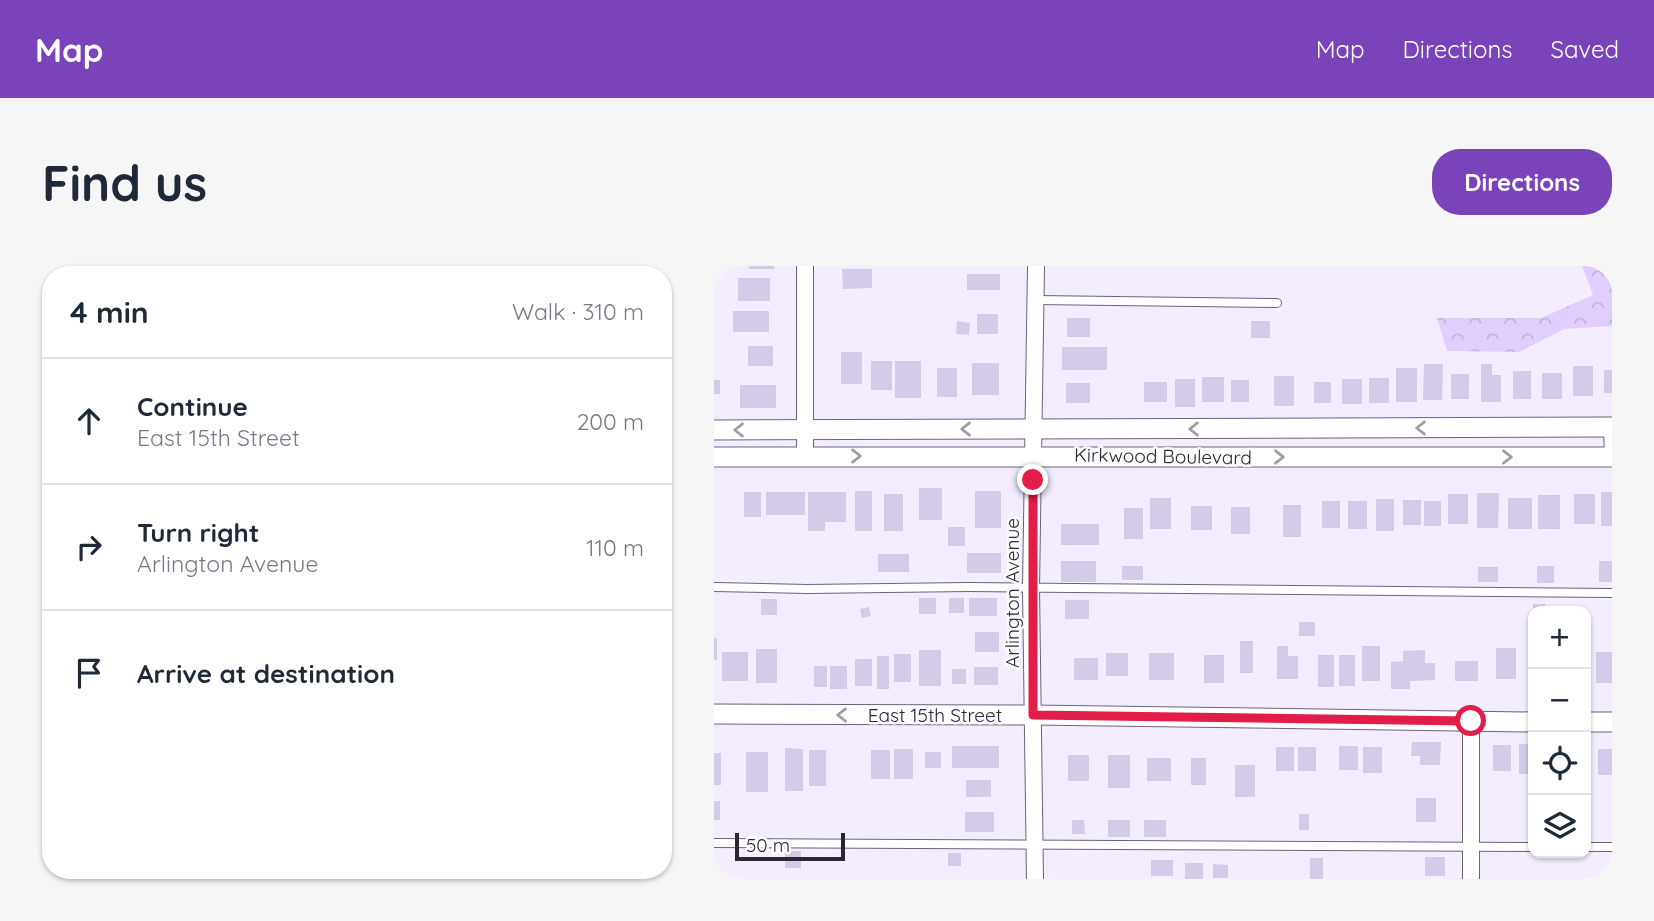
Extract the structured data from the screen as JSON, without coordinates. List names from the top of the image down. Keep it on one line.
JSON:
{"streets":{"street":["Kirkwood Boulevard","Arlington Avenue","East 15th Street"]},"crossings":[["Kirkwood Boulevard","Arlington Avenue"],["Arlington Avenue","East 15th Street"]],"one_way":["East 15th Street"],"scale_bar":"50 m","page":{"header":"Map","nav":["Map","Directions","Saved"],"buttons":"Directions","title":"Find us","heading":["4 min","Walk · 310 m"],"list":[["Continue","East 15th Street","200 m"],["Turn right","Arlington Avenue","110 m"],"Arrive at destination"],"map_buttons":["+","−"],"scale":"50 m"}}
